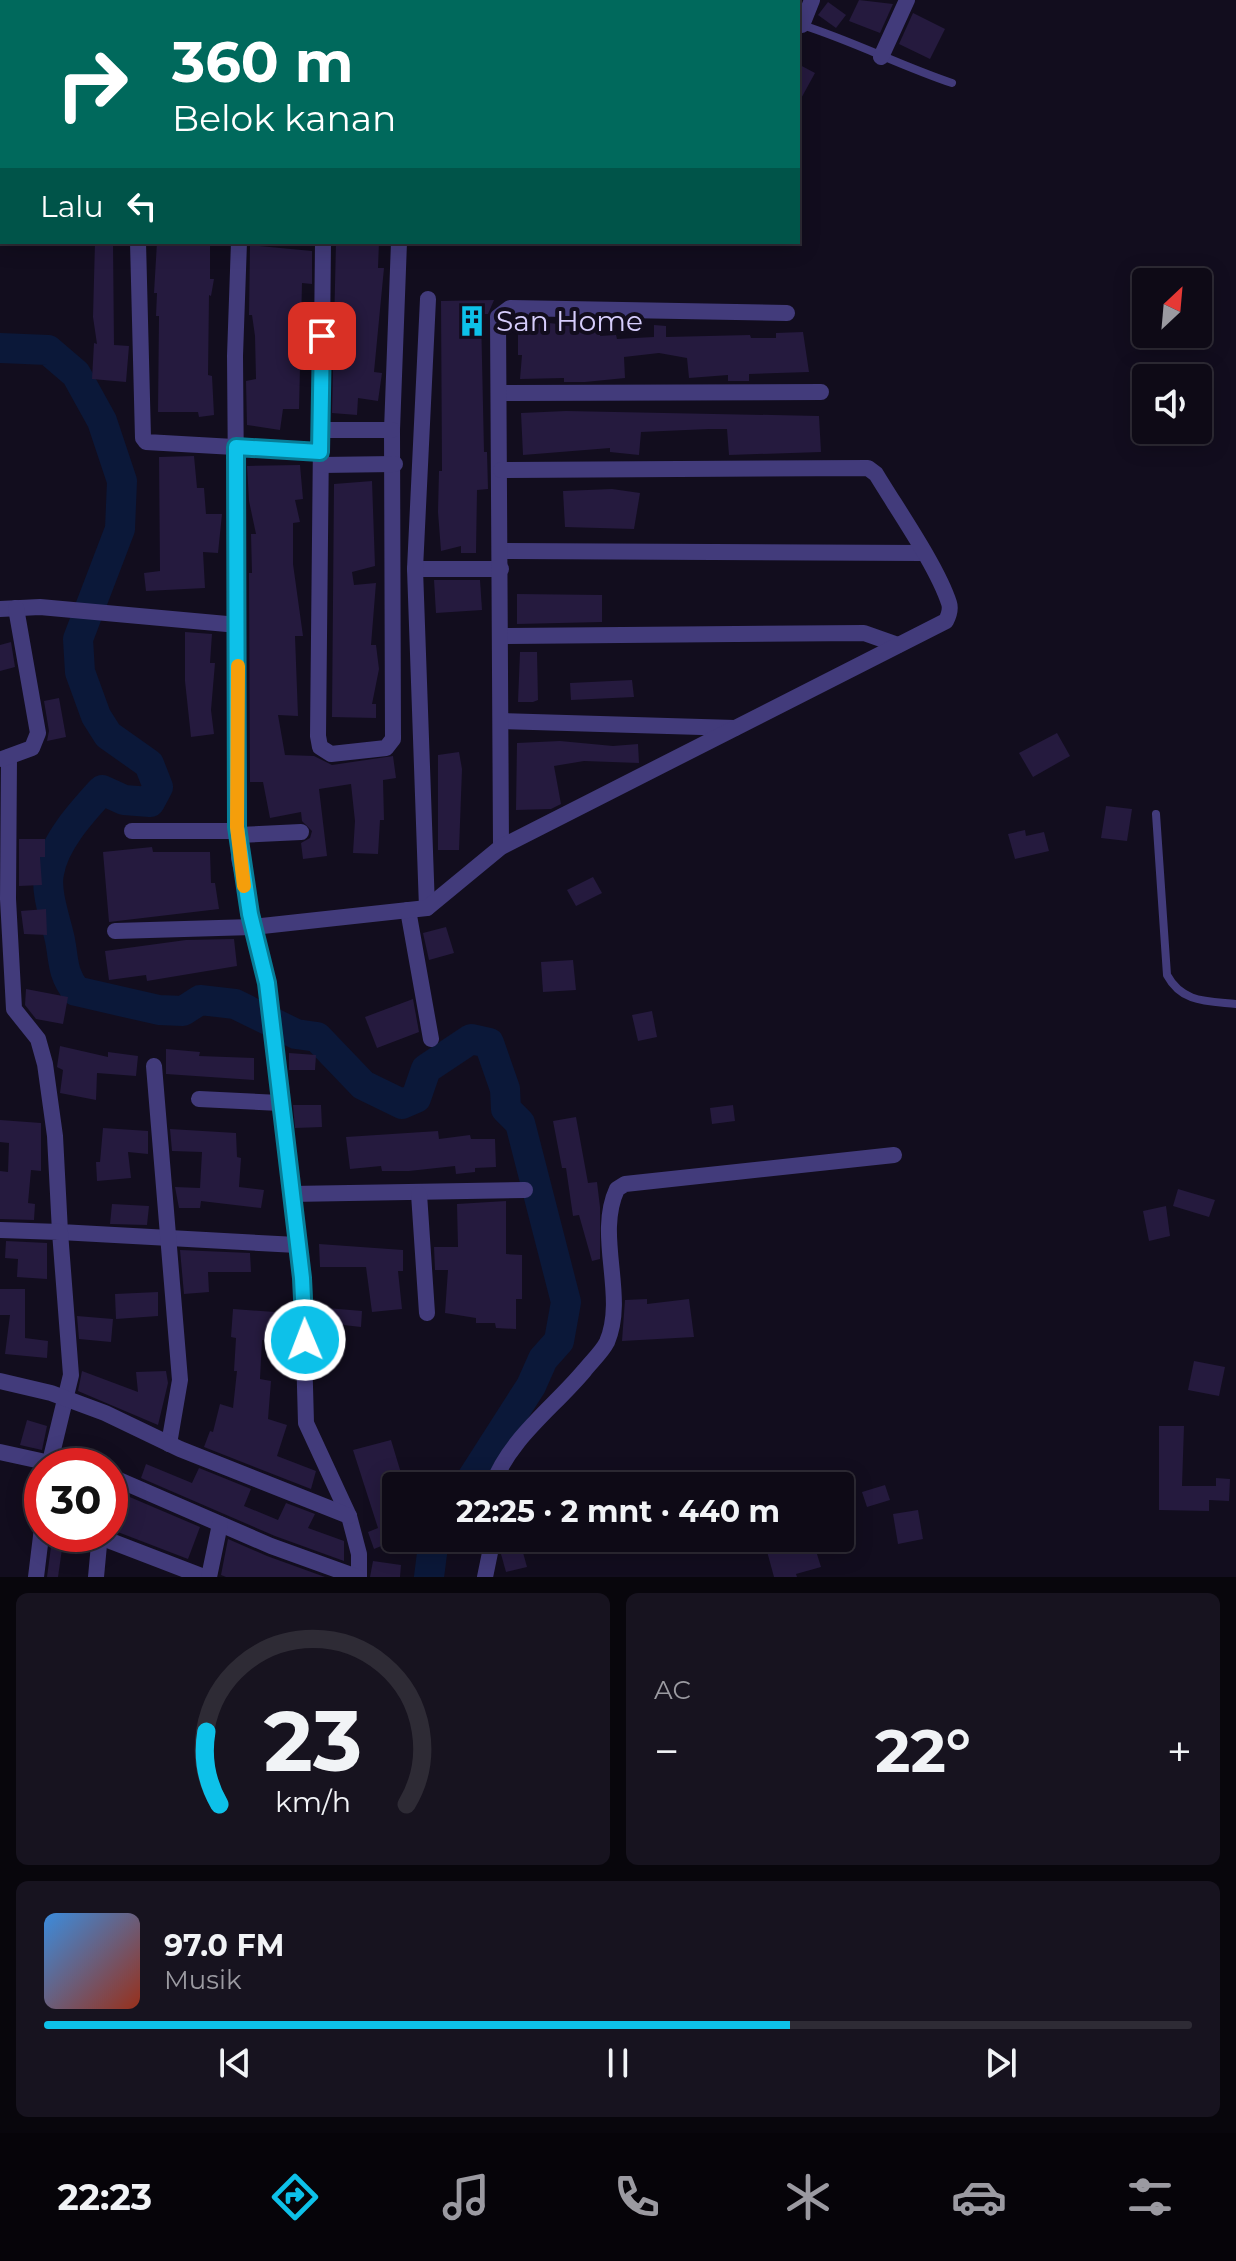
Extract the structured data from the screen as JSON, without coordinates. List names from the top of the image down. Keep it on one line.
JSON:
{"places":{"building":["San Home"]},"north":"top right","page":{"turn":["360 m","Belok kanan"],"then":"Lalu","limit":"30","trip":"22:25 · 2 mnt · 440 m","tile":"AC","heat":["−","22°","+"],"song":["97.0 FM","Musik"],"tabs":"22:23","gauge":["23","km/h"]}}
